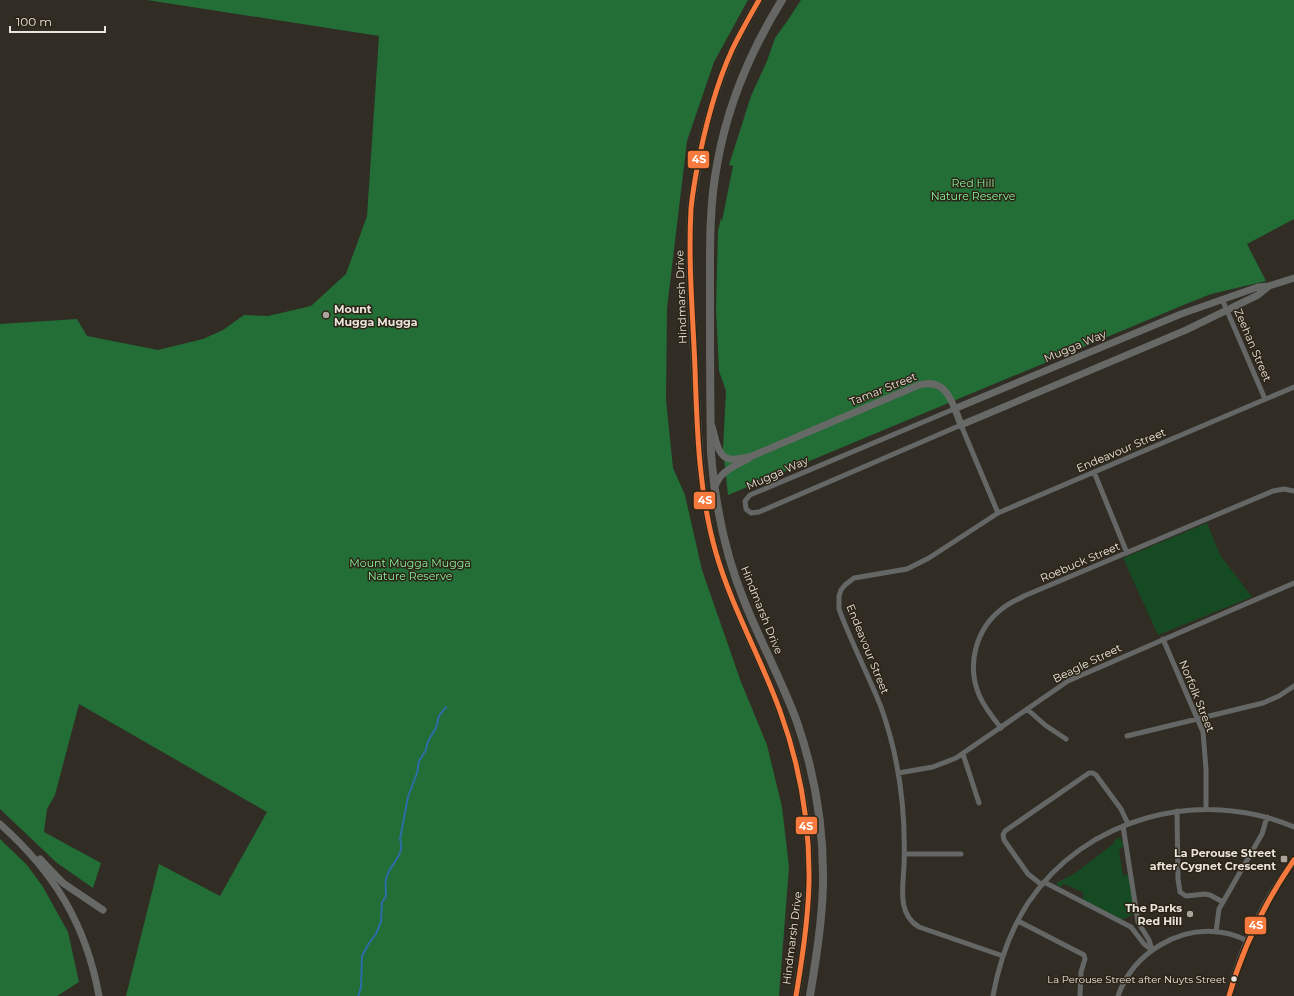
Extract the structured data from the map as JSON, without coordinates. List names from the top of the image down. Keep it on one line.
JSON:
{"streets":{"main road":["Hindmarsh Drive","Mugga Way","Tamar Street"],"street":["Zeehan Street","Endeavour Street","Roebuck Street","Beagle Street","Norfolk Street"]},"crossings":[["Hindmarsh Drive","Tamar Street"],["Zeehan Street","Mugga Way"],["Zeehan Street","Endeavour Street"],["Mugga Way","Tamar Street"],["Tamar Street","Endeavour Street"],["Endeavour Street","Beagle Street"],["Roebuck Street","Beagle Street"],["Beagle Street","Norfolk Street"]],"parks":["Red Hill Nature Reserve","Mount Mugga Mugga Nature Reserve"],"places":{"other":["Mount Mugga Mugga","The Parks Red Hill","La Perouse Street after Nuyts Street"],"transit":["La Perouse Street after Cygnet Crescent"]},"lines":["transit line 4S"],"scale_bar":"100 m"}
